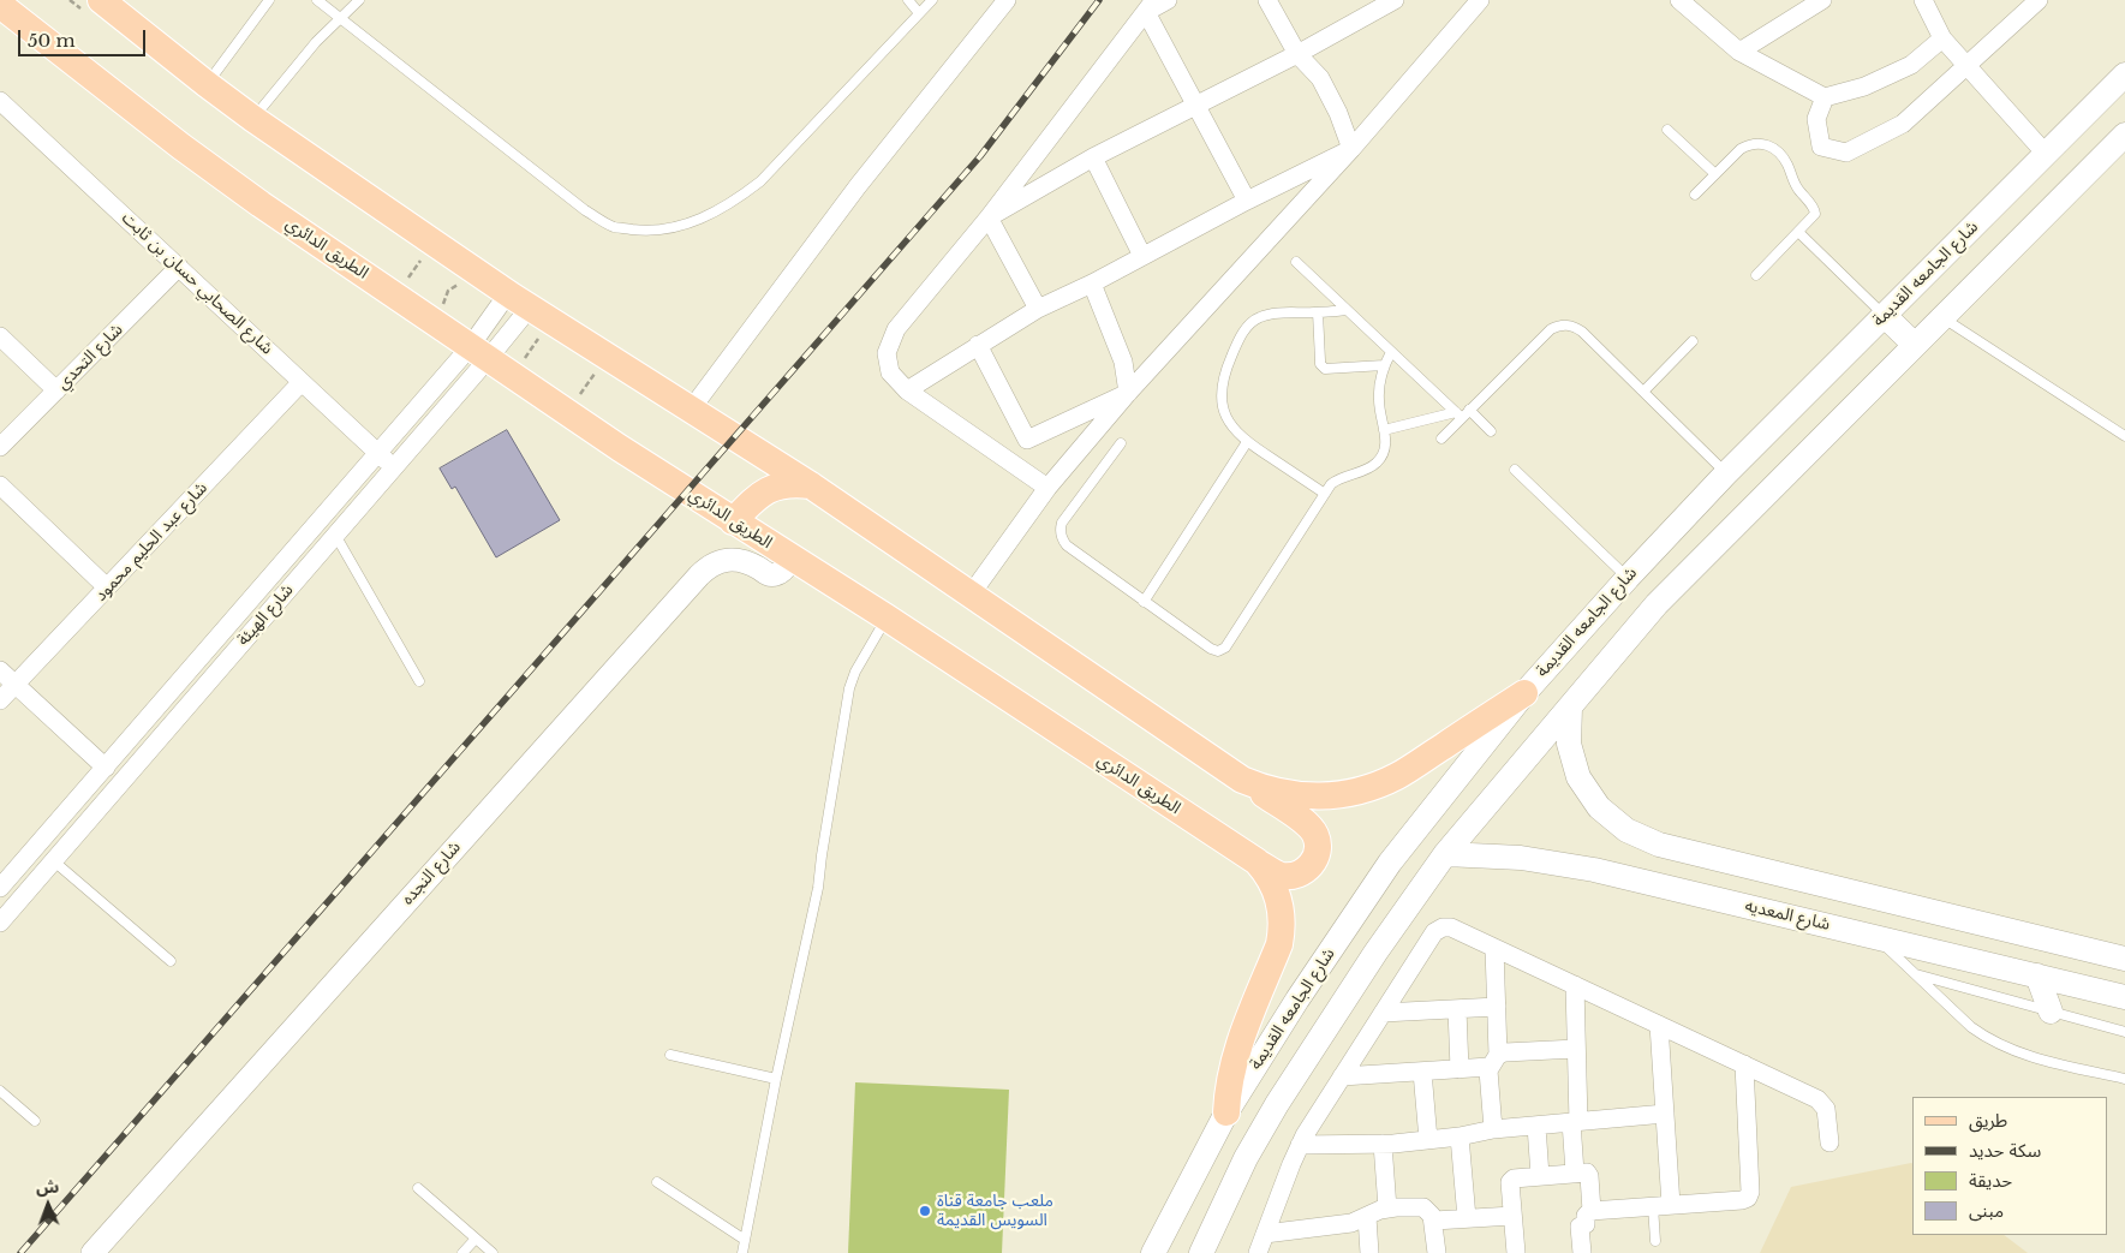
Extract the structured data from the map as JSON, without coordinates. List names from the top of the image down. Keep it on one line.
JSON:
{"streets":{"main road":["الطريق الدائري","شارع الجامعه القديمة","شارع المعديه"],"street":["شارع الصحابي حسان بن ثابت","شارع التحدي","شارع عبد الحليم محمود","شارع الهيئة","شارع النجده"]},"crossings":[["الطريق الدائري","شارع الجامعه القديمة"],["الطريق الدائري","شارع الهيئة"],["الطريق الدائري","شارع النجده"],["شارع الصحابي حسان بن ثابت","شارع التحدي"],["شارع الصحابي حسان بن ثابت","شارع عبد الحليم محمود"],["شارع الصحابي حسان بن ثابت","شارع الهيئة"]],"places":["ملعب جامعة قناة السويس القديمة"],"legend":["طريق","سكة حديد","حديقة","مبنى"],"scale_bar":"50 m","north":"top"}
